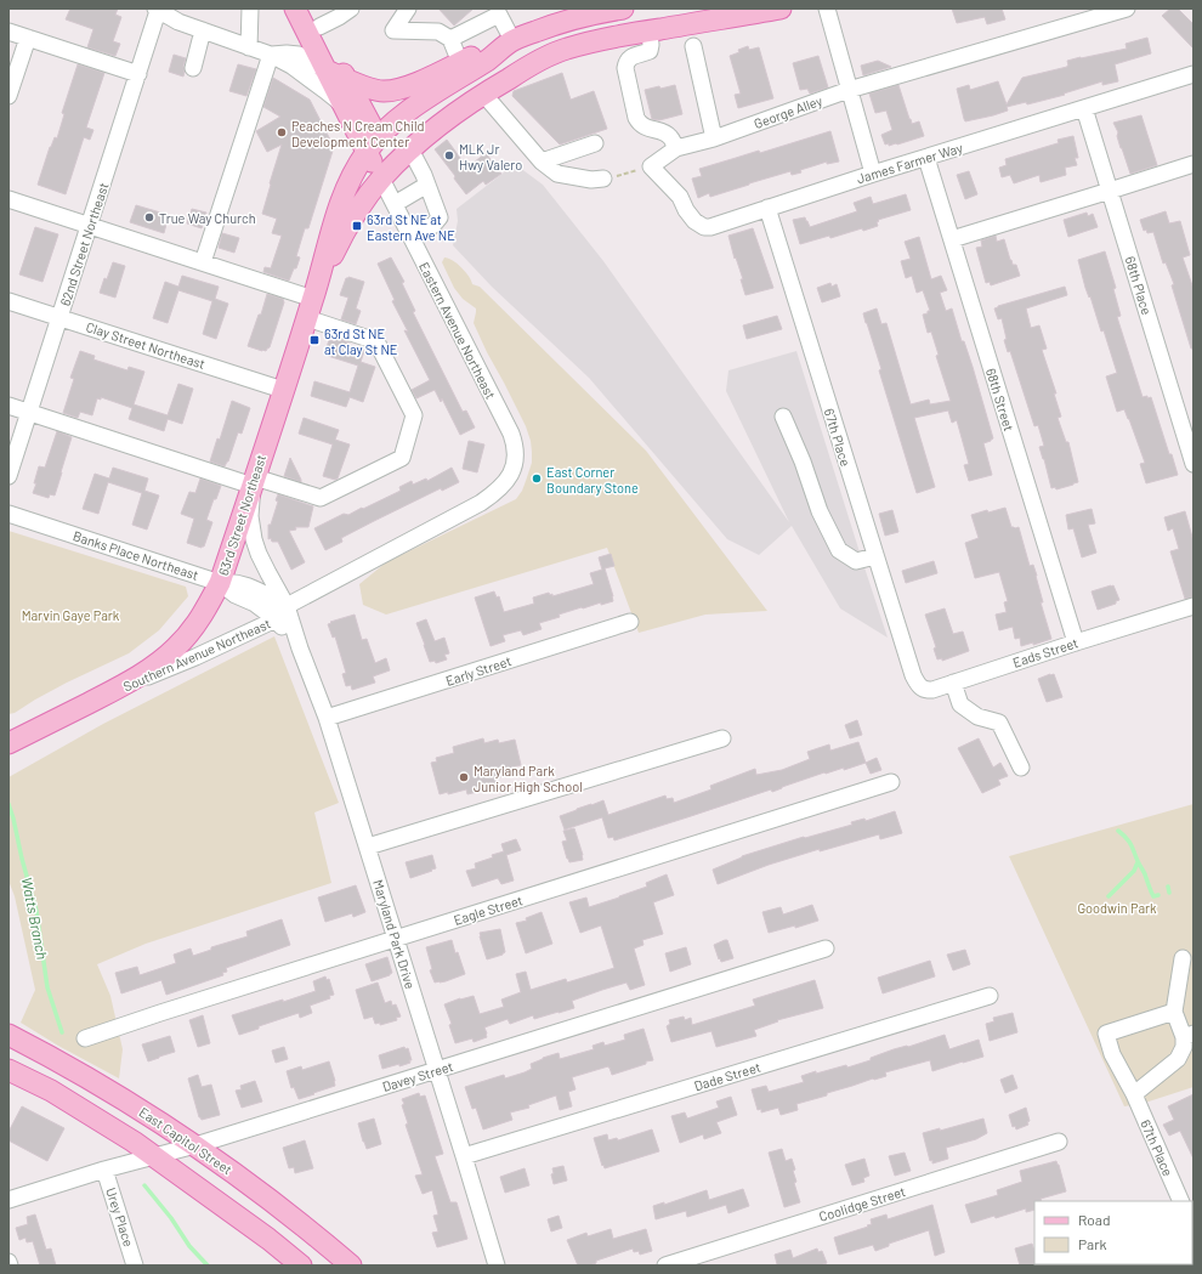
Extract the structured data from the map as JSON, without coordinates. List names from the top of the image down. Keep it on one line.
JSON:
{"streets":{"main road":["Eastern Avenue Northeast","63rd Street Northeast","Southern Avenue Northeast","East Capitol Street"],"street":["George Alley","James Farmer Way","62nd Street Northeast","68th Place","Clay Street Northeast","68th Street","67th Place","Banks Place Northeast","Eads Street","Early Street","Eagle Street","Maryland Park Drive","Davey Street","Dade Street","Coolidge Street","Urey Place"]},"crossings":[["George Alley","James Farmer Way"],["James Farmer Way","68th Place"],["James Farmer Way","68th Street"],["James Farmer Way","67th Place"],["62nd Street Northeast","Clay Street Northeast"],["Eastern Avenue Northeast","63rd Street Northeast"],["Eastern Avenue Northeast","Southern Avenue Northeast"],["Clay Street Northeast","63rd Street Northeast"],["68th Street","Eads Street"],["67th Place","Eads Street"],["63rd Street Northeast","Banks Place Northeast"],["63rd Street Northeast","Southern Avenue Northeast"],["63rd Street Northeast","Maryland Park Drive"],["Banks Place Northeast","Southern Avenue Northeast"],["Banks Place Northeast","Maryland Park Drive"],["Southern Avenue Northeast","Maryland Park Drive"],["Early Street","Maryland Park Drive"],["Eagle Street","Maryland Park Drive"],["Maryland Park Drive","Davey Street"],["Maryland Park Drive","Dade Street"],["Davey Street","East Capitol Street"],["Davey Street","Urey Place"]],"water":["Watts Branch"],"parks":["Marvin Gaye Park","Goodwin Park"],"places":{"other":["Peaches N Cream Child Development Center","MLK Jr Hwy Valero","True Way Church","East Corner Boundary Stone","Maryland Park Junior High School"],"transit":["63rd St NE at Eastern Ave NE","63rd St NE at Clay St NE"]},"legend":["Road","Park"]}
